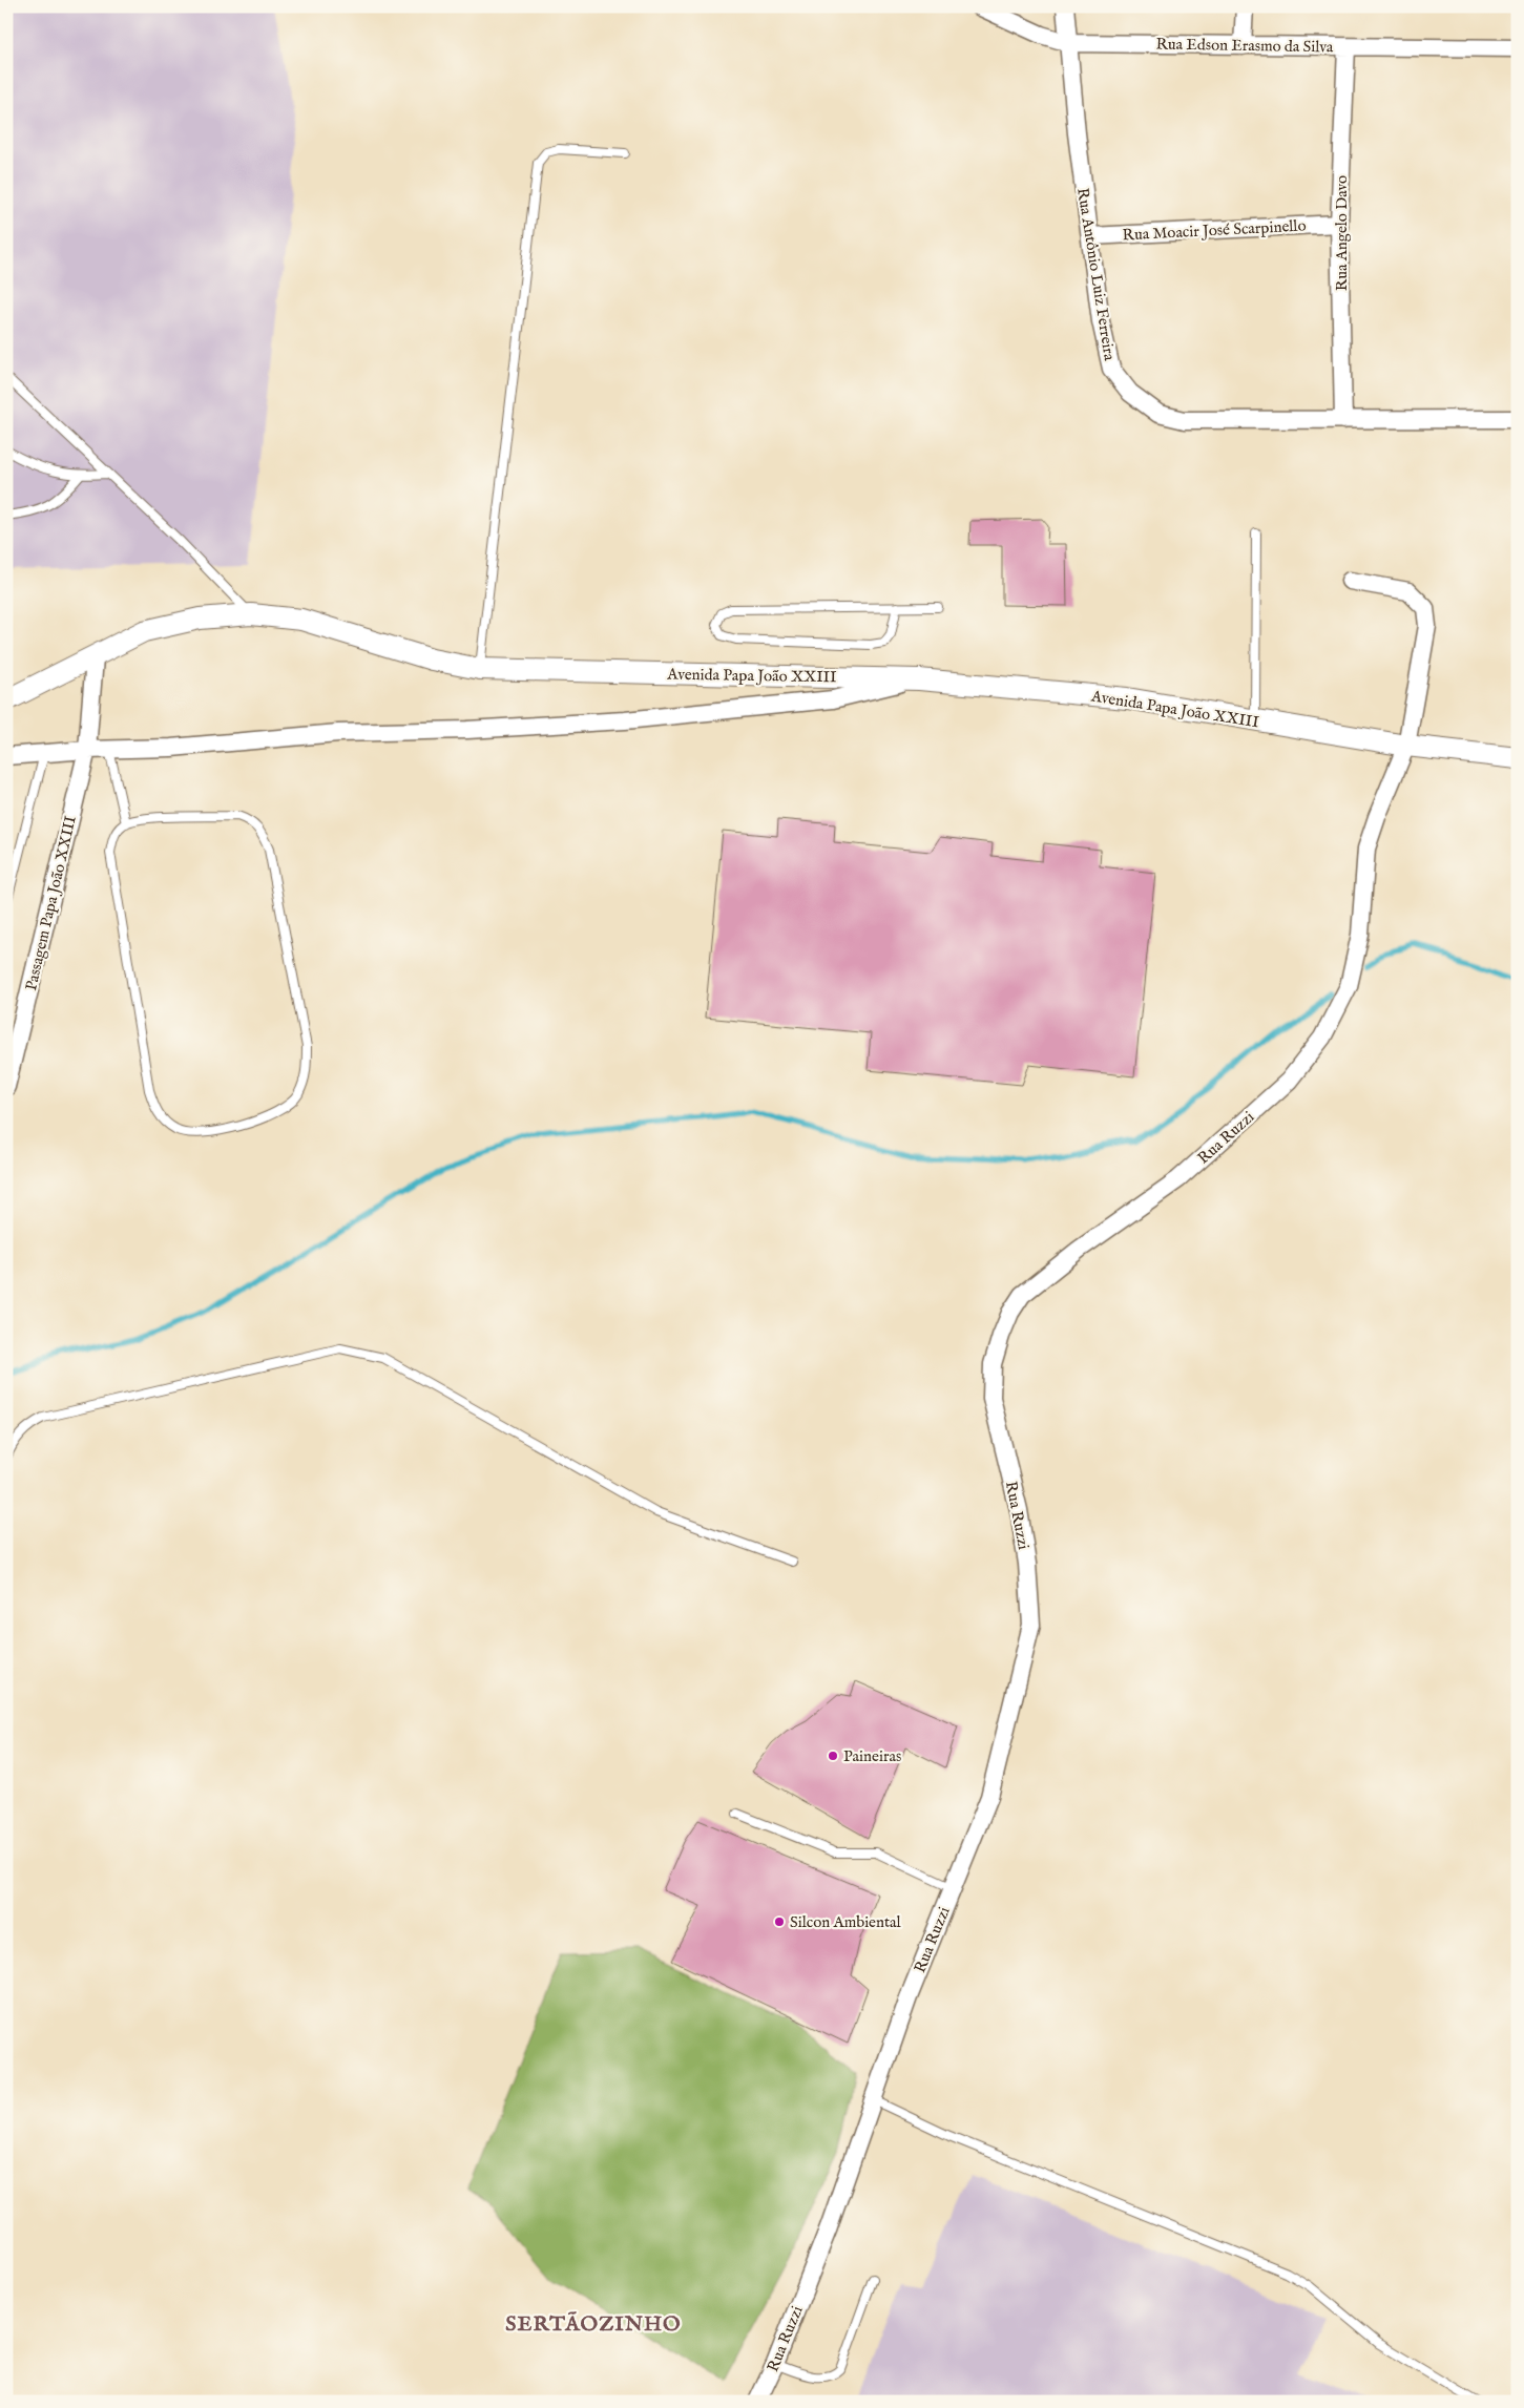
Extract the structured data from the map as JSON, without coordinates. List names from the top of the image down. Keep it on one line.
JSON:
{"streets":{"street":["Rua Edson Erasmo da Silva","Rua Moacir José Scarpinello","Rua Angelo Davo","Rua Antônio Luiz Ferreira","Avenida Papa João XXIII","Passagem Papa João XXIII","Rua Ruzzi"]},"crossings":[["Rua Edson Erasmo da Silva","Rua Angelo Davo"],["Rua Edson Erasmo da Silva","Rua Antônio Luiz Ferreira"],["Rua Moacir José Scarpinello","Rua Angelo Davo"],["Rua Moacir José Scarpinello","Rua Antônio Luiz Ferreira"],["Rua Angelo Davo","Rua Antônio Luiz Ferreira"],["Avenida Papa João XXIII","Passagem Papa João XXIII"],["Avenida Papa João XXIII","Rua Ruzzi"]],"districts":["SERTÃOZINHO"],"places":["Paineiras","Silcon Ambiental"]}
